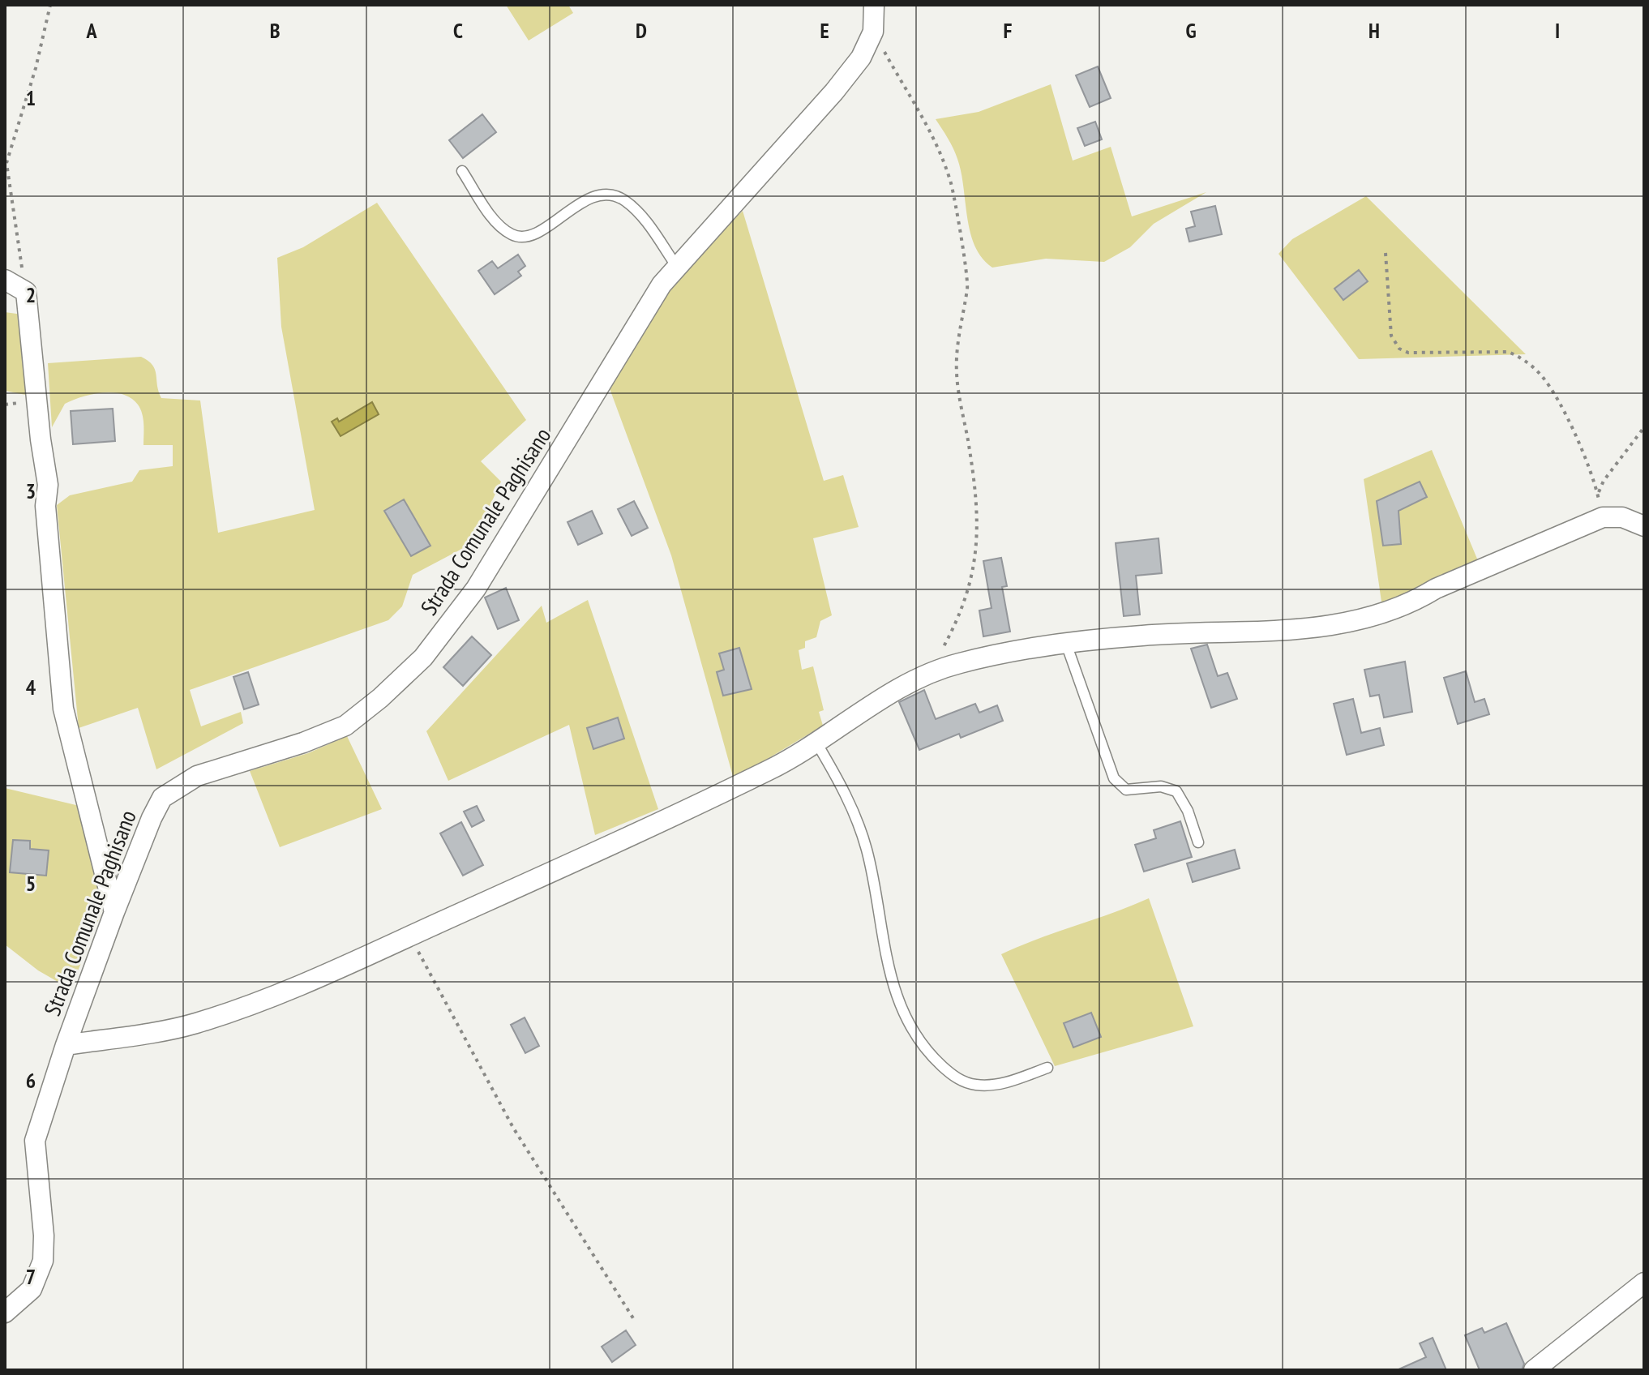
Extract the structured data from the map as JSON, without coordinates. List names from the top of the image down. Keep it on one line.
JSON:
{"streets":{"street":["Strada Comunale Paghisano"]},"grid":{"columns":["A","B","C","D","E","F","G","H","I"],"rows":["1","2","3","4","5","6","7"]}}
